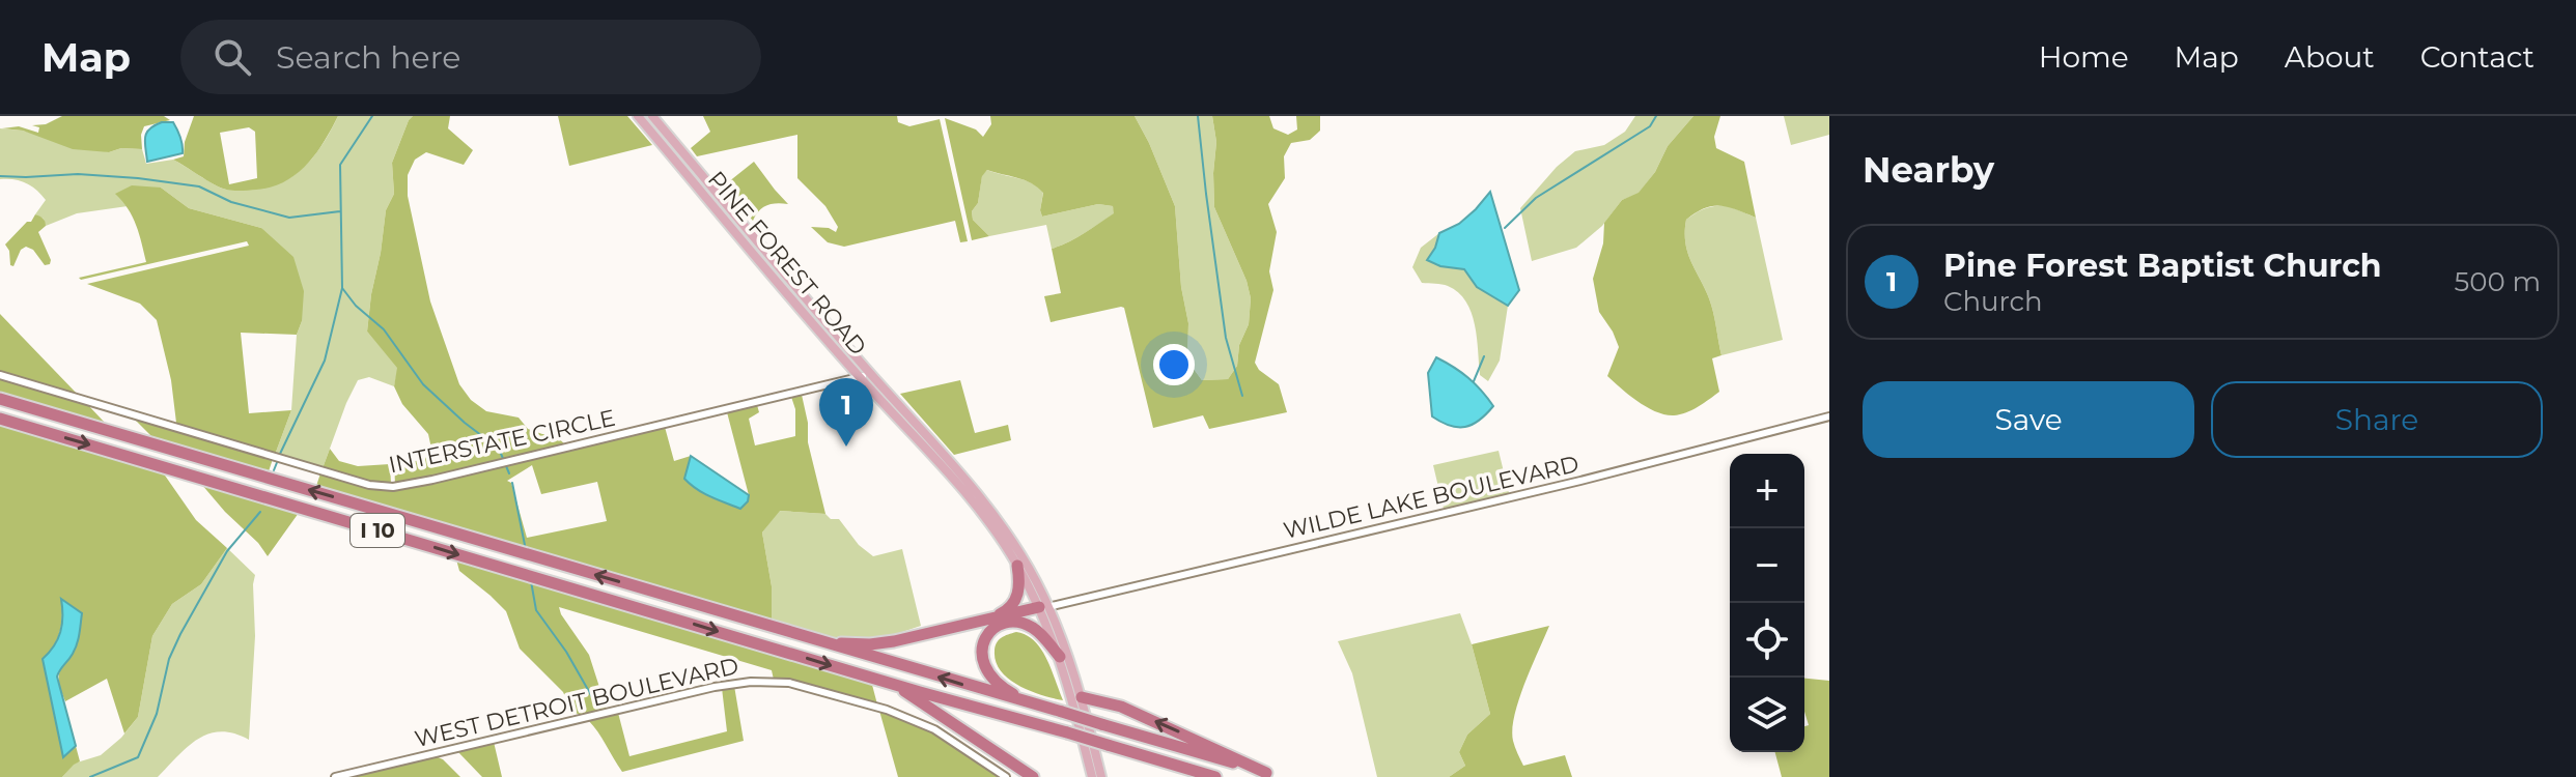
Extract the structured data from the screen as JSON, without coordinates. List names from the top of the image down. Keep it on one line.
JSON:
{"streets":{"highway":["I 10"],"main road":["PINE FOREST ROAD"],"street":["INTERSTATE CIRCLE","WILDE LAKE BOULEVARD","WEST DETROIT BOULEVARD"]},"crossings":[["PINE FOREST ROAD","INTERSTATE CIRCLE"],["PINE FOREST ROAD","WILDE LAKE BOULEVARD"]],"page":{"header":"Map","search":"Search here","nav":["Home","Map","About","Contact"],"heading":"Nearby","list":[{"mark":"1","name":"Pine Forest Baptist Church","note":"Church","value":"500 m"}],"buttons":["Save","Share"],"pins":"1","map_buttons":["+","−"]}}
